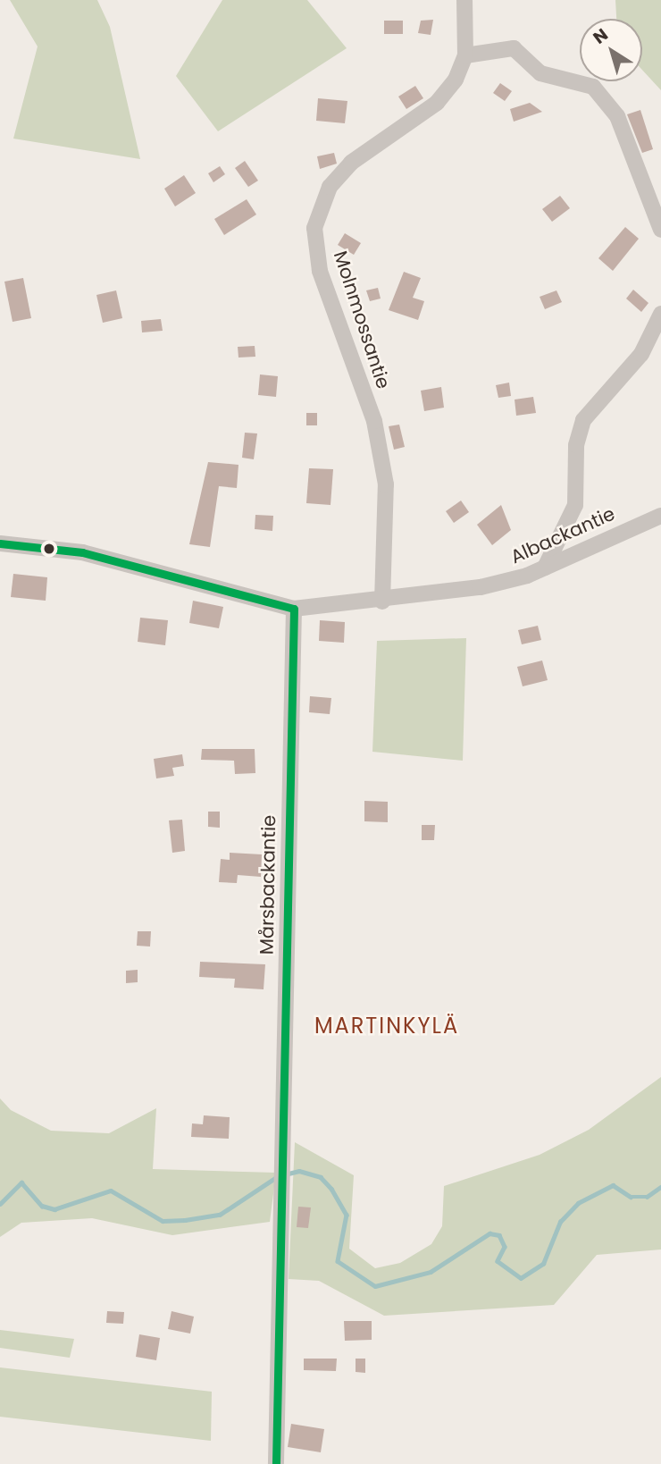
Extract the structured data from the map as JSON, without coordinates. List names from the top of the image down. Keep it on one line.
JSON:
{"streets":{"street":["Molnmossantie","Albackantie","Mårsbackantie"]},"crossings":[["Molnmossantie","Albackantie"],["Albackantie","Mårsbackantie"]],"districts":["MARTINKYLÄ"],"north":"top left"}
